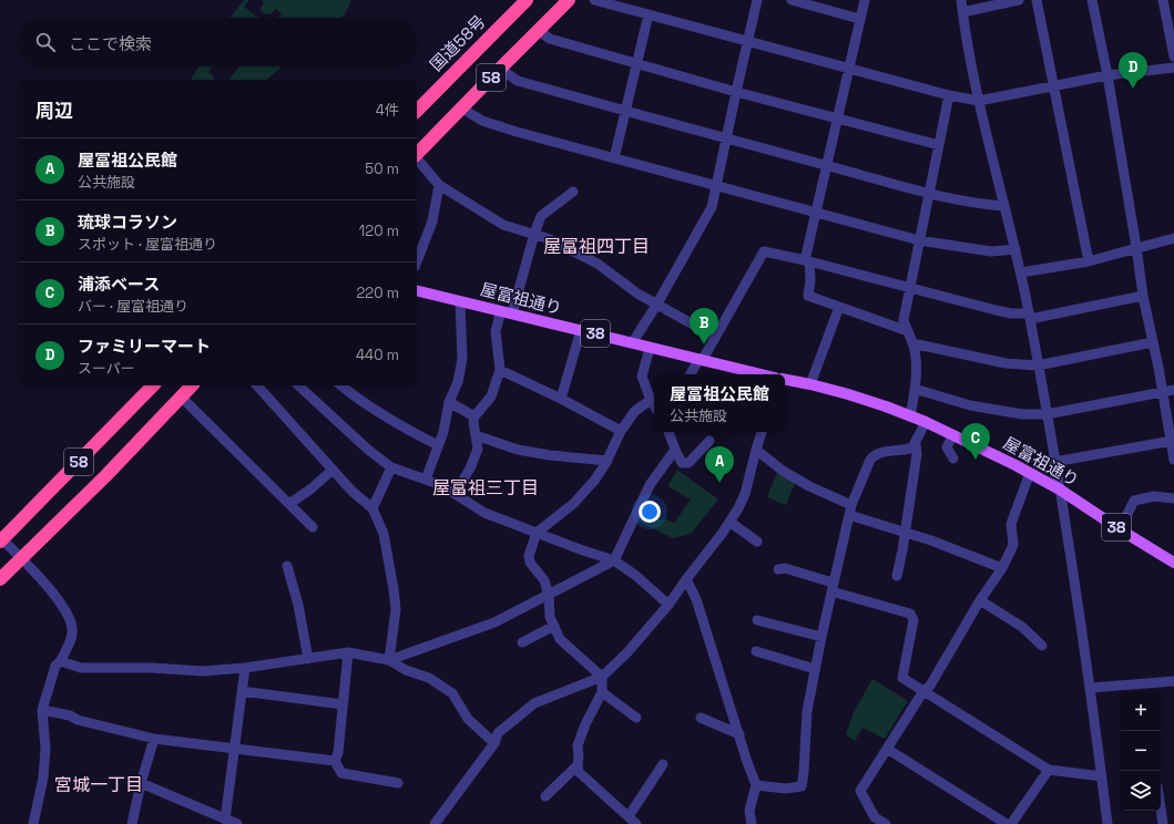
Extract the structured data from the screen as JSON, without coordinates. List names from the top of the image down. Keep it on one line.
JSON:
{"streets":{"highway":["国道58号","58"],"main road":["屋富祖通り","38"]},"districts":["屋富祖四丁目","屋富祖三丁目","宮城一丁目"],"page":{"search":"ここで検索","pins":["D","B","C","A"],"heading":["周辺","4件"],"list":[{"mark":"A","name":"屋冨祖公民館","note":"公共施設","value":"50 m"},{"mark":"B","name":"琉球コラソン","note":"スポット · 屋富祖通り","value":"120 m"},{"mark":"C","name":"浦添ベース","note":"バー · 屋富祖通り","value":"220 m"},{"mark":"D","name":"ファミリーマート","note":"スーパー","value":"440 m"}],"popup":["屋冨祖公民館","公共施設"],"map_buttons":["+","−"]}}
